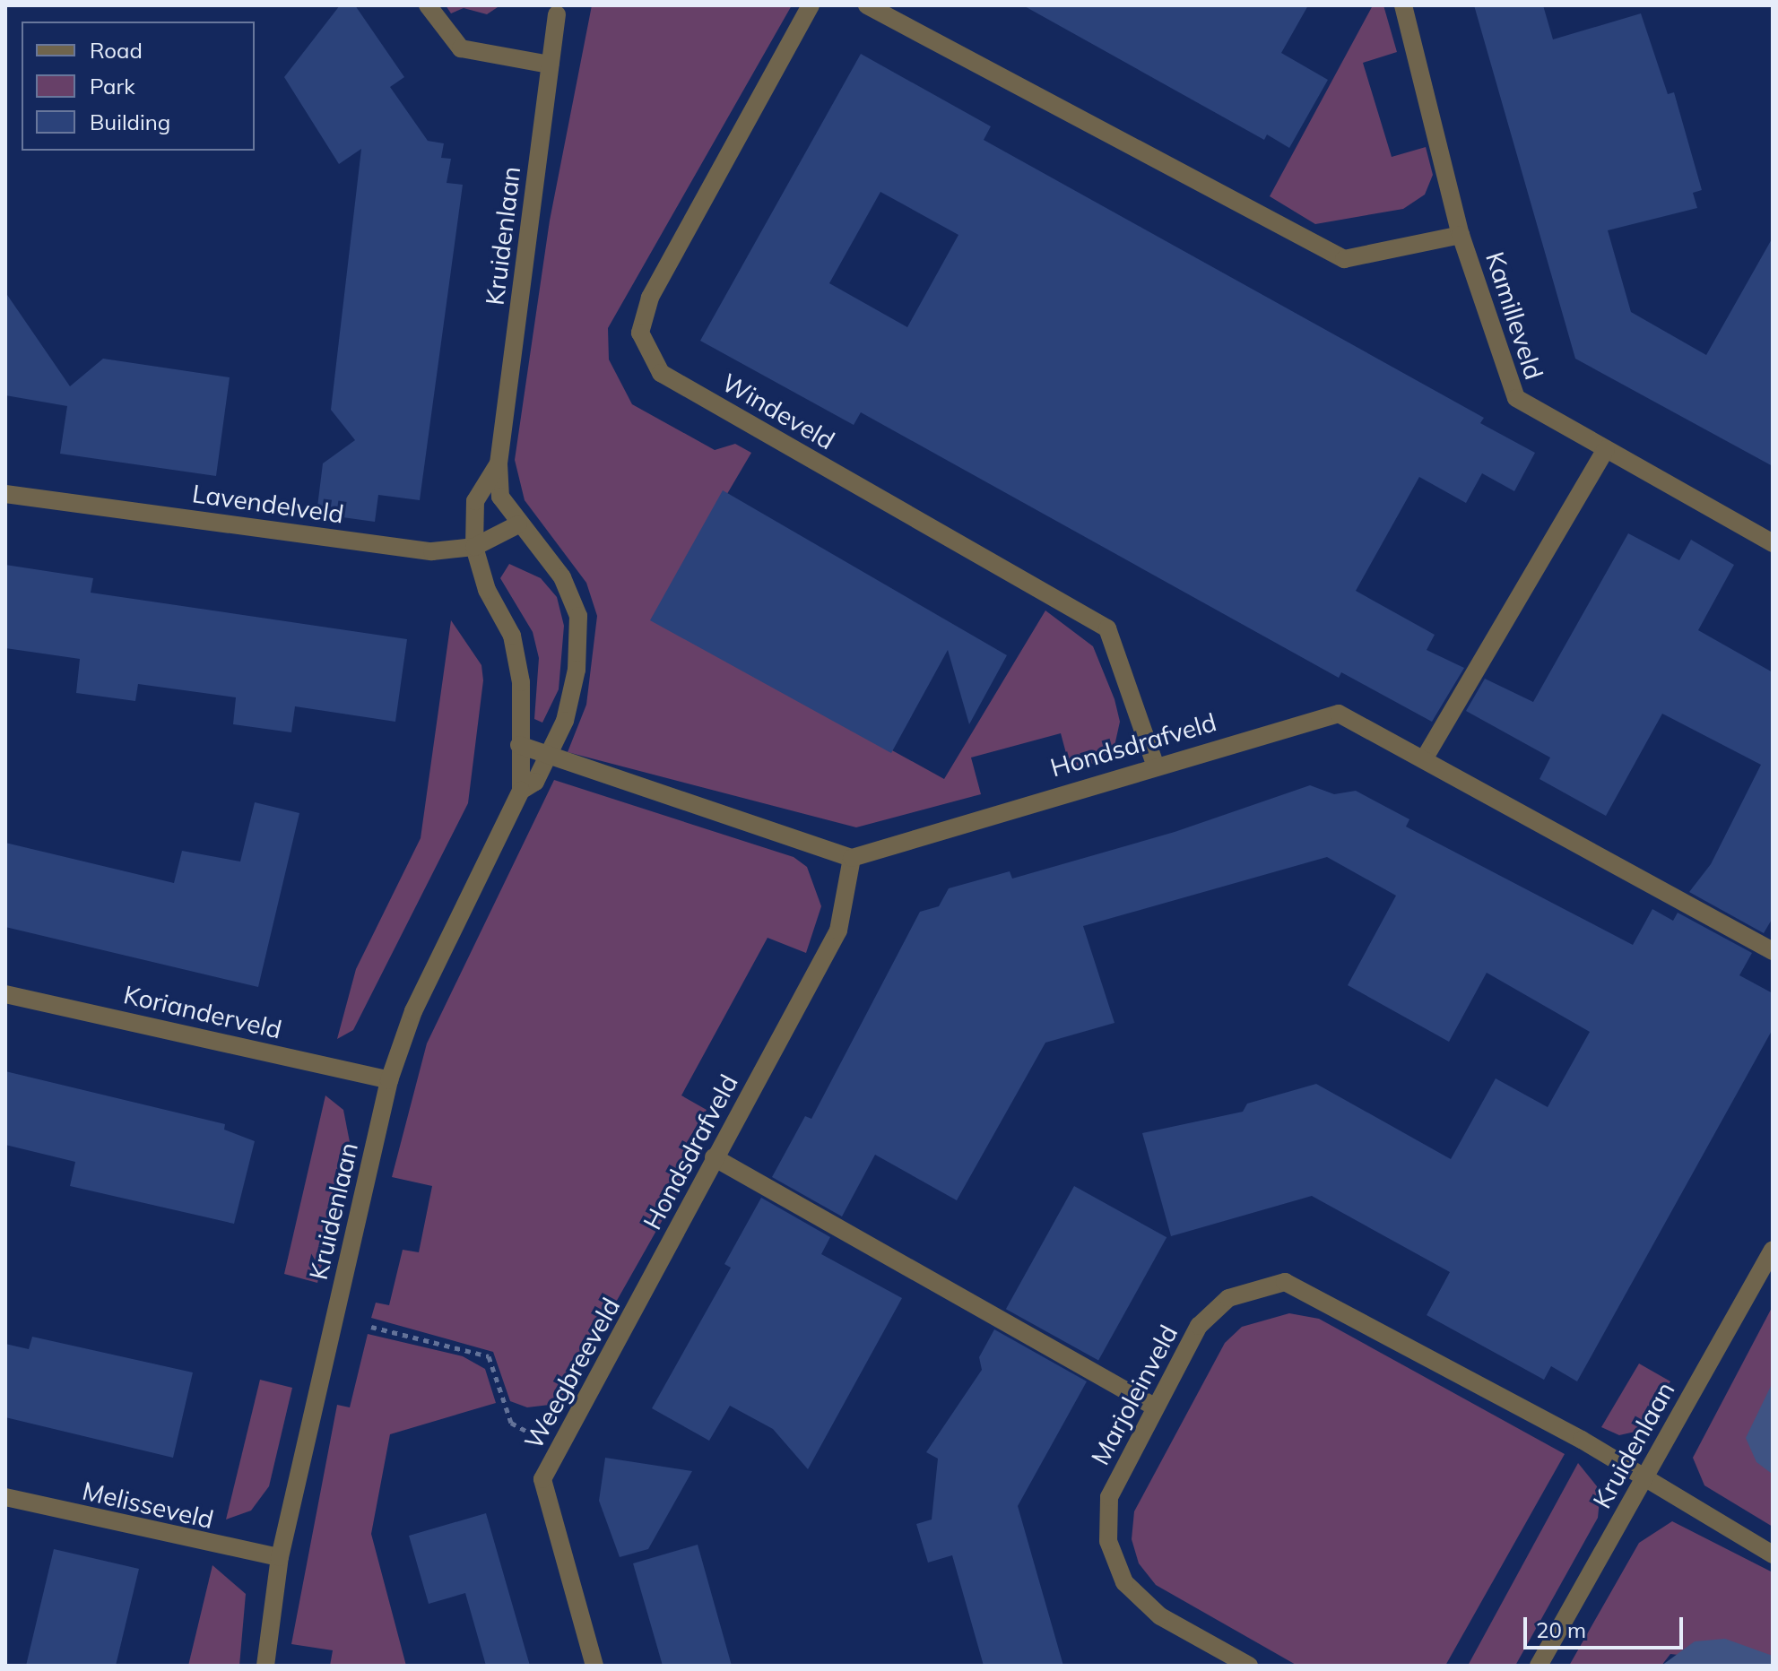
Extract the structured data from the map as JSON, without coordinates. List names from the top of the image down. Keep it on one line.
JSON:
{"streets":{"street":["Kruidenlaan","Kamilleveld","Windeveld","Lavendelveld","Hondsdrafveld","Korianderveld","Weegbreeveld","Marjoleinveld","Melisseveld"]},"crossings":[["Kruidenlaan","Lavendelveld"],["Kruidenlaan","Korianderveld"],["Kruidenlaan","Marjoleinveld"],["Kruidenlaan","Melisseveld"],["Windeveld","Hondsdrafveld"],["Hondsdrafveld","Weegbreeveld"]],"legend":["Road","Park","Building"],"scale_bar":"20 m"}
